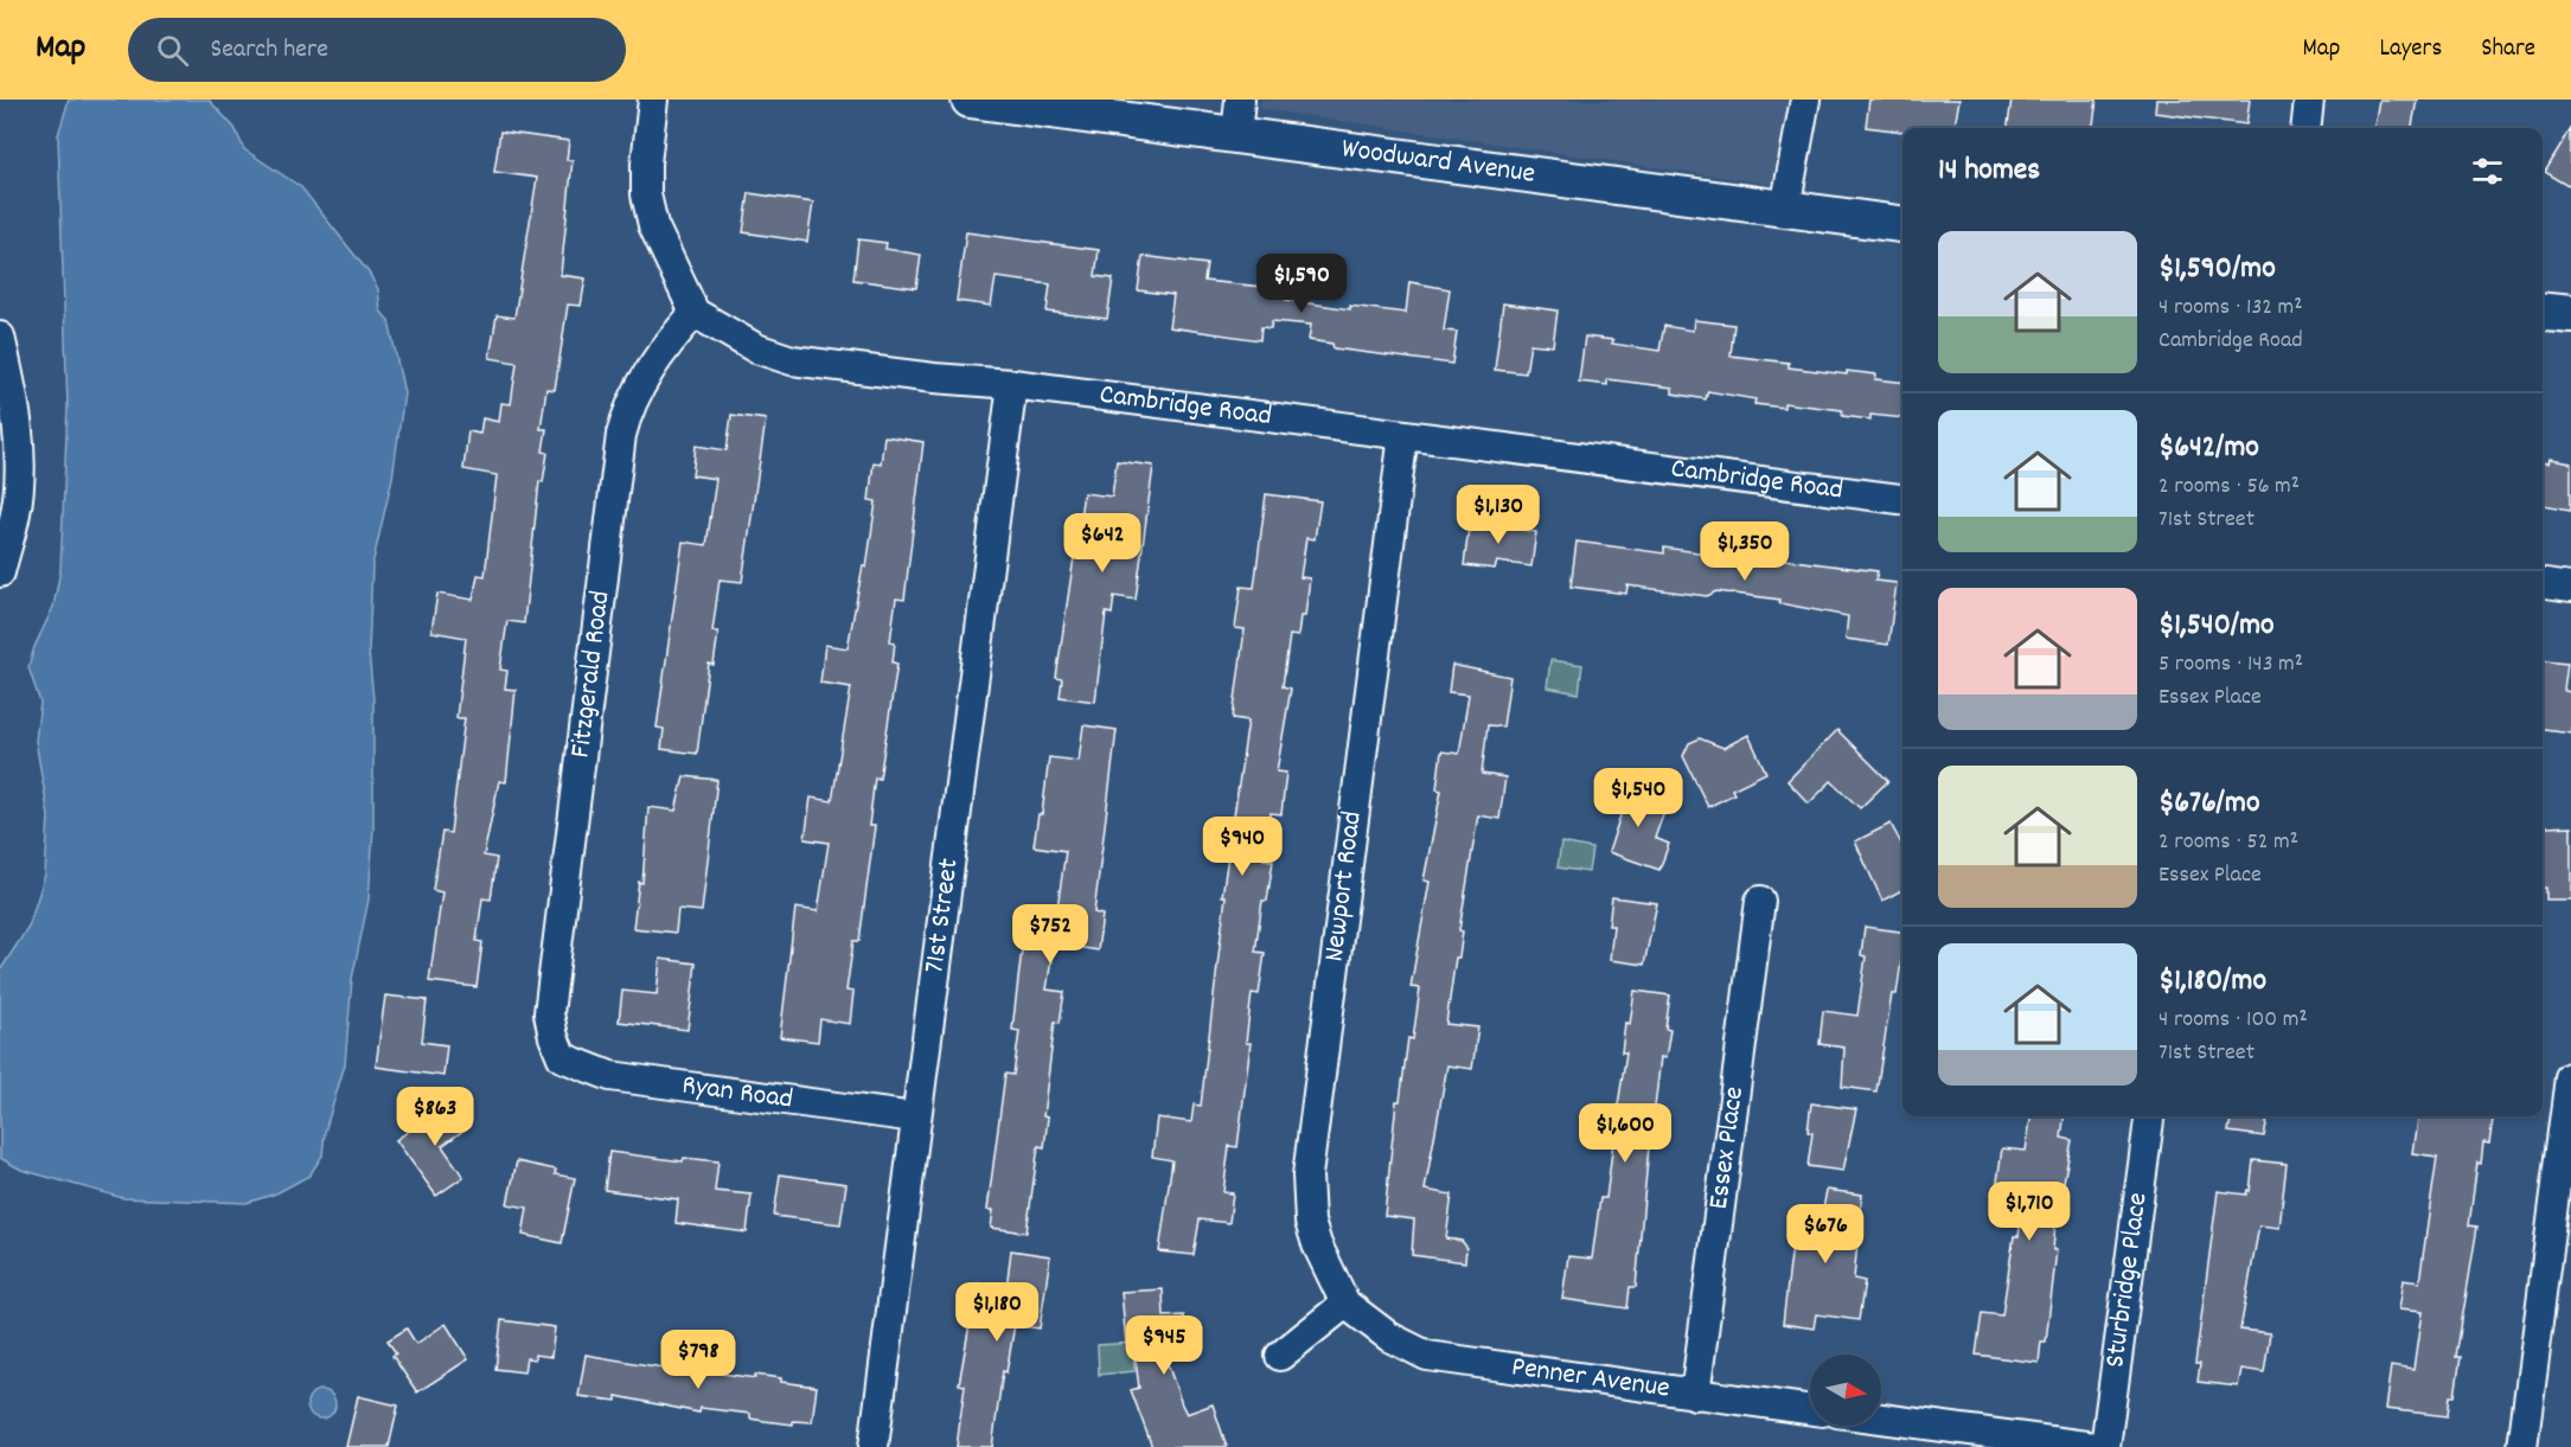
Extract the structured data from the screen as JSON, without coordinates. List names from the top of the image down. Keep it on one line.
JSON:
{"streets":{"main road":["Woodward Avenue"],"street":["Cambridge Road","Fitzgerald Road","Newport Road","71st Street","Ryan Road","Essex Place","Sturbridge Place","Penner Avenue"]},"crossings":[["Cambridge Road","Fitzgerald Road"],["Cambridge Road","Newport Road"],["Cambridge Road","71st Street"],["Fitzgerald Road","Ryan Road"],["Newport Road","Penner Avenue"],["71st Street","Ryan Road"],["Essex Place","Penner Avenue"]],"north":"right","page":{"header":"Map","search":"Search here","nav":["Map","Layers","Share"],"heading":"14 homes","list":[{"name":"$1,590/mo","note":"4 rooms · 132 m² · Cambridge Road"},{"name":"$642/mo","note":"2 rooms · 56 m² · 71st Street"},{"name":"$1,540/mo","note":"5 rooms · 143 m² · Essex Place"},{"name":"$676/mo","note":"2 rooms · 52 m² · Essex Place"},{"name":"$1,180/mo","note":"4 rooms · 100 m² · 71st Street"}],"price":["$1,590","$1,130","$642","$1,350","$1,540","$940","$752","$863","$1,600","$1,710","$676","$1,180","$945","$798"]}}
